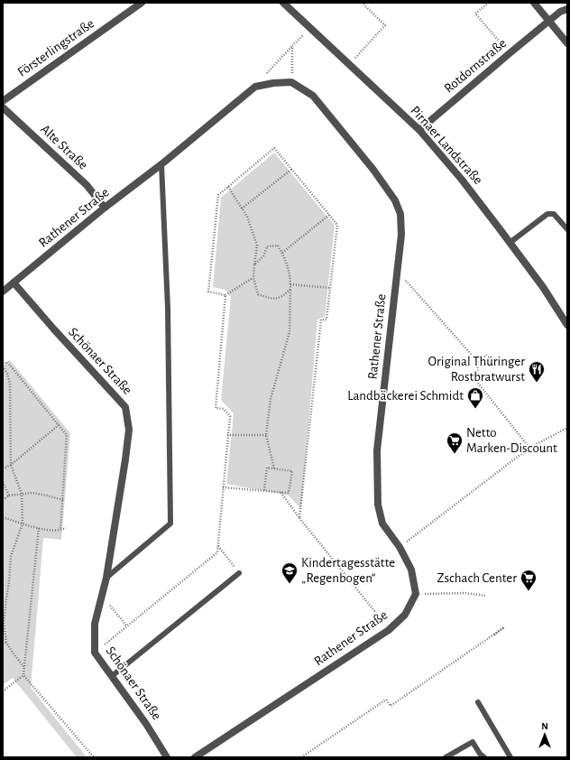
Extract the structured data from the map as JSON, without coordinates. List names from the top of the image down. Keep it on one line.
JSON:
{"streets":{"street":["Försterlingstraße","Rotdornstraße","Pirnaer Landstraße","Alte Straße","Rathener Straße","Schönaer Straße"]},"crossings":[["Rotdornstraße","Pirnaer Landstraße"],["Alte Straße","Rathener Straße"],["Rathener Straße","Schönaer Straße"]],"places":{"restaurant":["Original Thüringer Rostbratwurst"],"shop":["Landbäckerei Schmidt"],"supermarket":["Netto Marken-Discount","Zschach Center"],"school or university":["Kindertagesstätte „Regenbogen“"]},"north":"top"}
